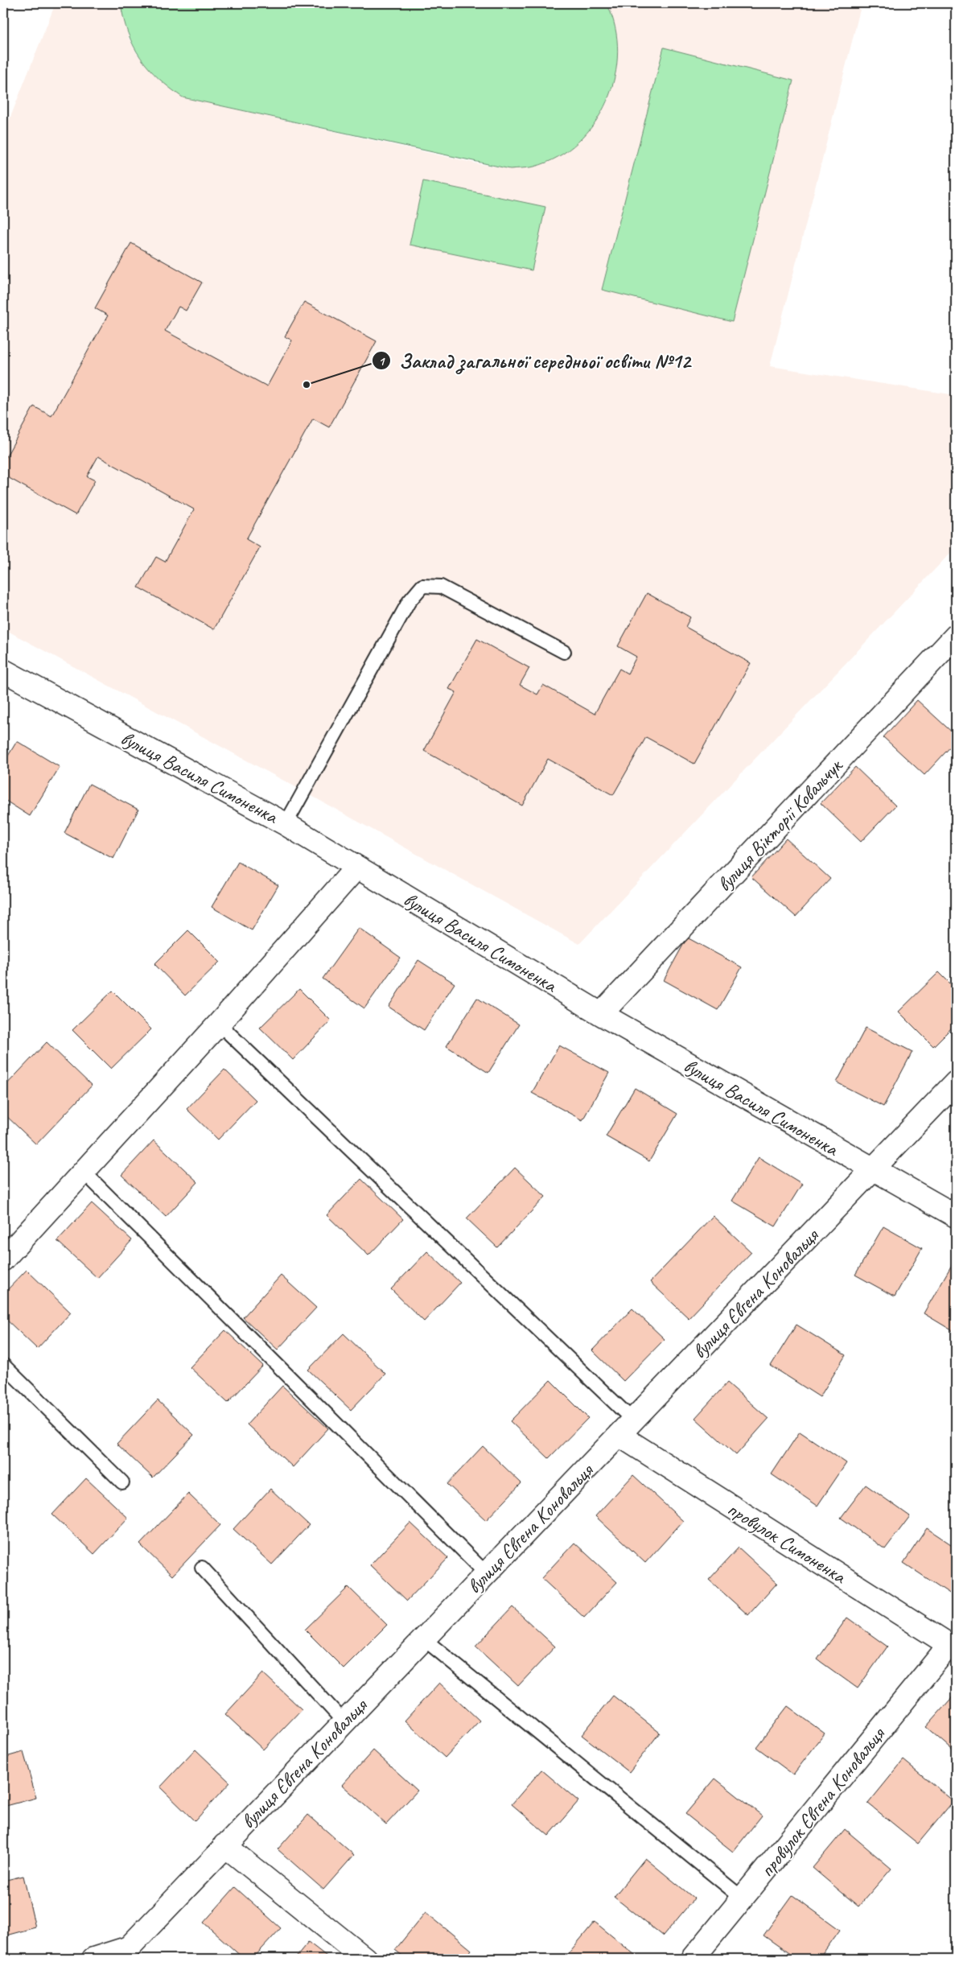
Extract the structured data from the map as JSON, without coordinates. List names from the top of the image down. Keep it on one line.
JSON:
{"streets":{"street":["вулиця Василя Симоненка","вулиця Вікторії Ковальчук","вулиця Євгена Коновальця","провулок Симоненка","провулок Євгена Коновальця"]},"crossings":[["вулиця Василя Симоненка","вулиця Вікторії Ковальчук"],["вулиця Василя Симоненка","вулиця Євгена Коновальця"],["вулиця Євгена Коновальця","провулок Симоненка"],["провулок Симоненка","провулок Євгена Коновальця"]],"places":["Заклад загальної середньої освіти №12"]}
